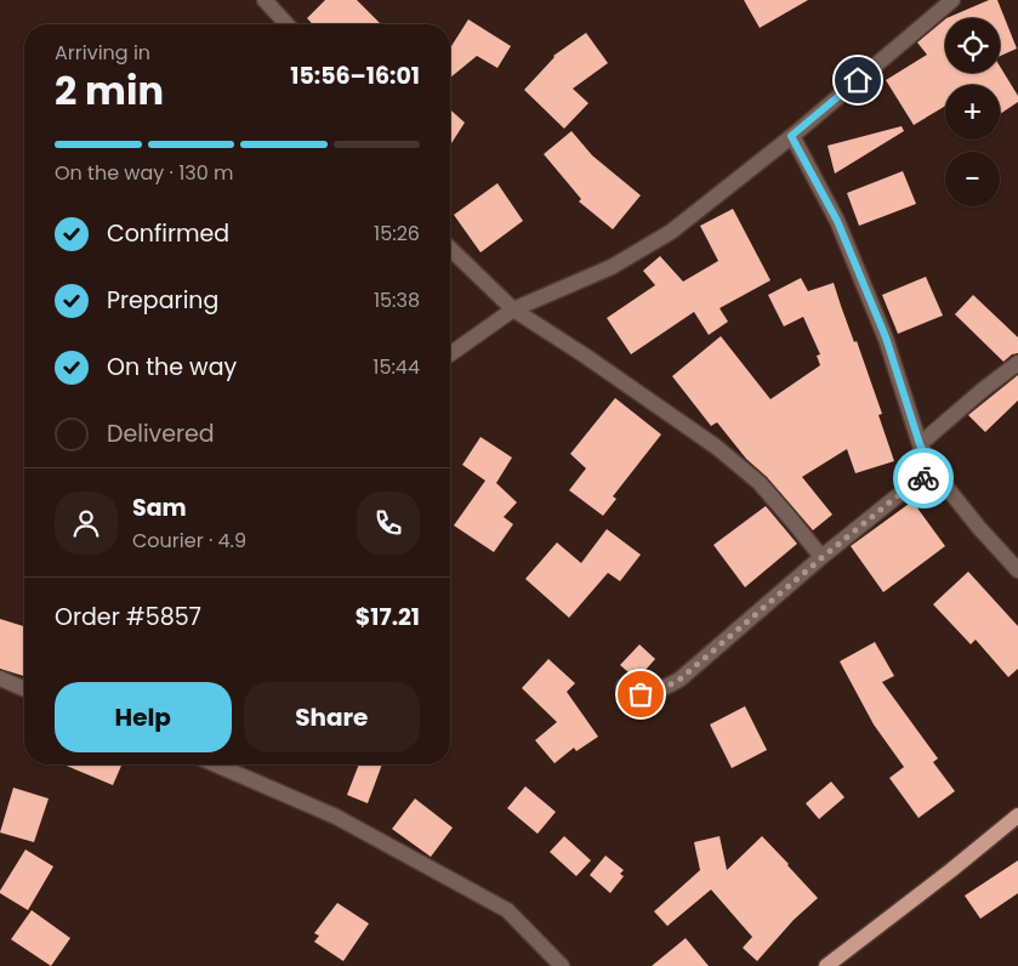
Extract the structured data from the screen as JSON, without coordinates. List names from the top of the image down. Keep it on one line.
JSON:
{"page":{"map_buttons":["+","−"],"heading":["2 min","Arriving in","15:56–16:01"],"panel":["Sam","Courier · 4.9","Order #5857","$17.21"],"bar":"On the way · 130 m","list":[["Confirmed","15:26"],["Preparing","15:38"],["On the way","15:44"],"Delivered"],"buttons":["Help","Share"]}}
